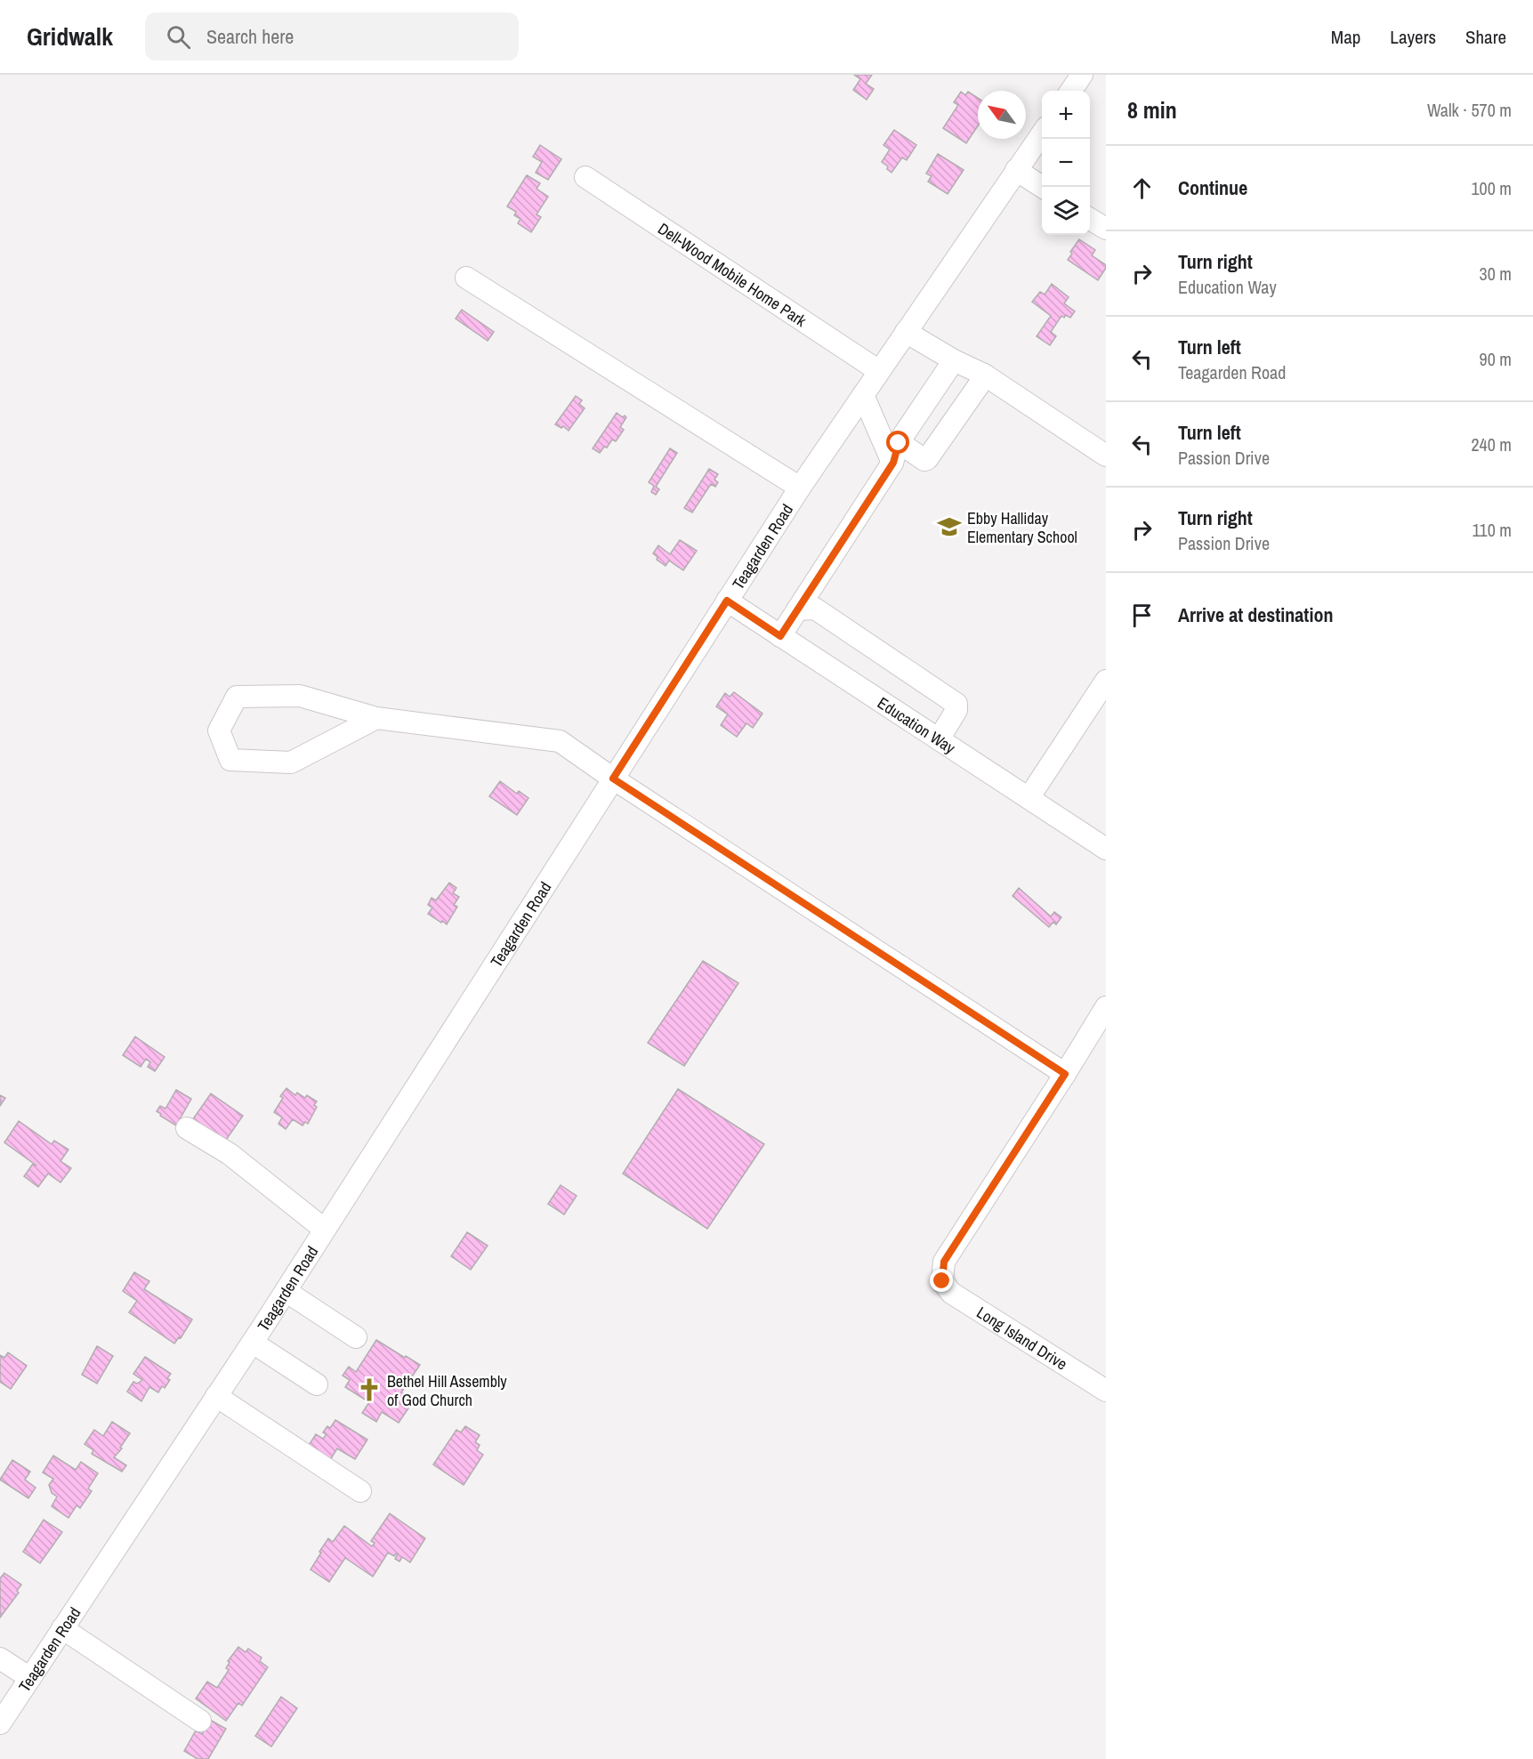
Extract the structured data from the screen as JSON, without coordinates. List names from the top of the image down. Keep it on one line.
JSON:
{"streets":{"street":["Dell-Wood Mobile Home Park","Teagarden Road","Education Way","Long Island Drive"]},"crossings":[["Dell-Wood Mobile Home Park","Teagarden Road"],["Teagarden Road","Education Way"]],"places":{"school or university":["Ebby Halliday Elementary School"],"church":["Bethel Hill Assembly of God Church"]},"north":"top left","page":{"header":"Gridwalk","search":"Search here","nav":["Map","Layers","Share"],"heading":["8 min","Walk · 570 m"],"map_buttons":["+","−"],"list":[["Continue","100 m"],["Turn right","Education Way","30 m"],["Turn left","Teagarden Road","90 m"],["Turn left","Passion Drive","240 m"],["Turn right","Passion Drive","110 m"],"Arrive at destination"]}}
